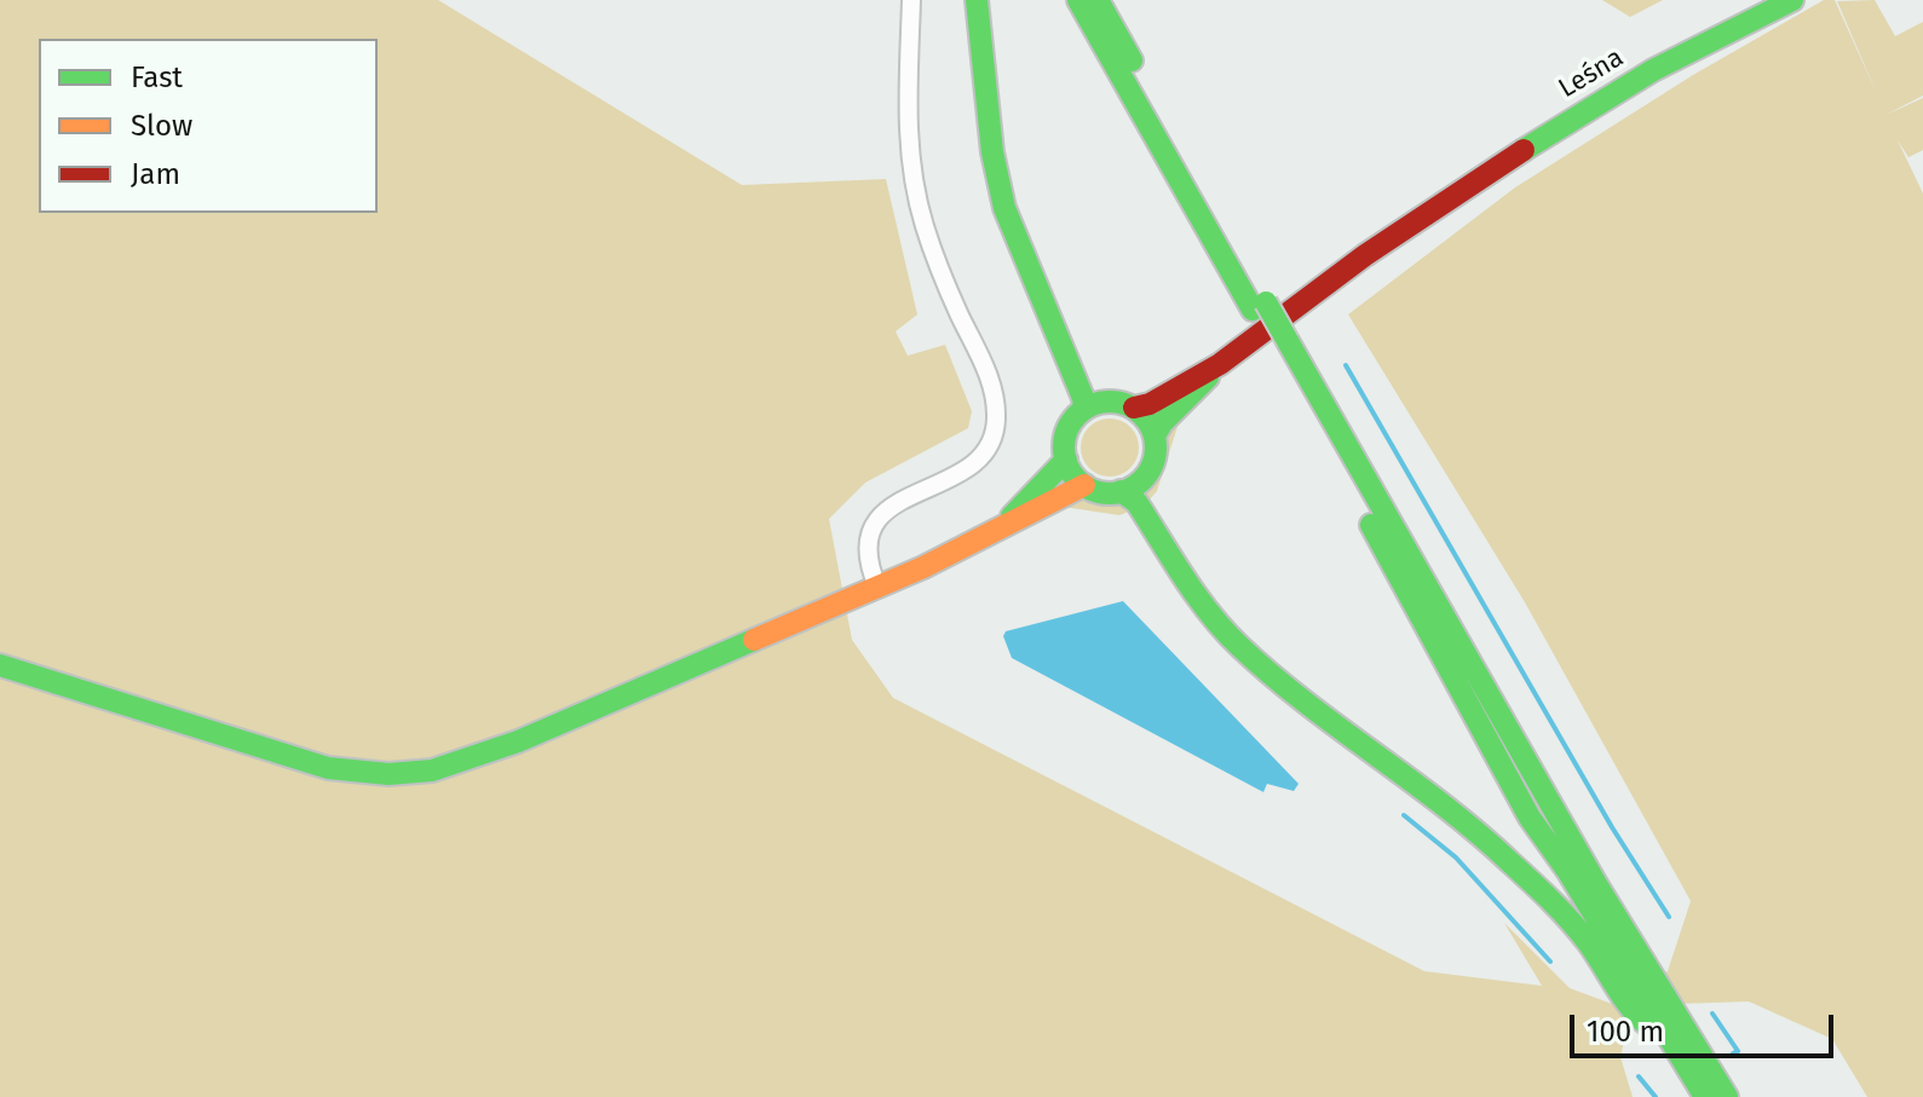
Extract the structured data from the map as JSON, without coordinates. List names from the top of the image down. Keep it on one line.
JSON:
{"streets":{"main road":["Leśna"]},"legend":["Fast","Slow","Jam"],"scale_bar":"100 m"}
